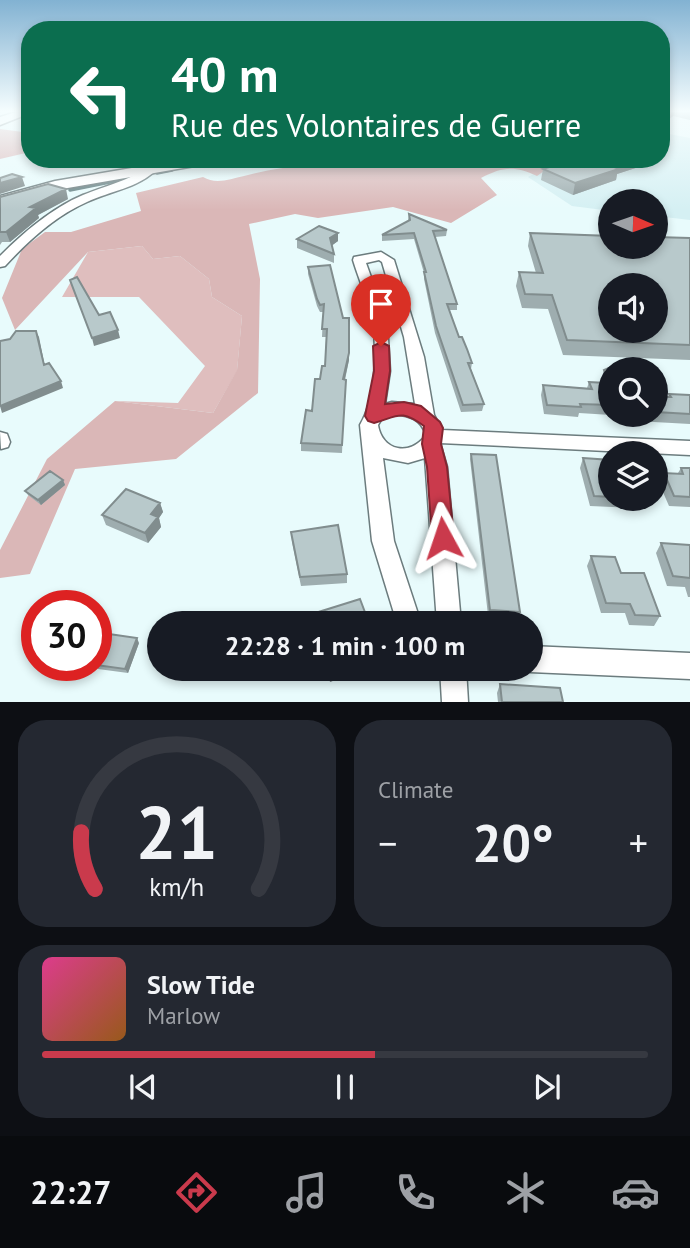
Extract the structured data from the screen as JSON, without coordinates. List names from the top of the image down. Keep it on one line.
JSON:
{"north":"right","page":{"turn":["40 m","Rue des Volontaires de Guerre"],"limit":"30","trip":"22:28 · 1 min · 100 m","tile":"Climate","heat":["−","20°","+"],"song":["Slow Tide","Marlow"],"tabs":"22:27","gauge":["21","km/h"]}}
